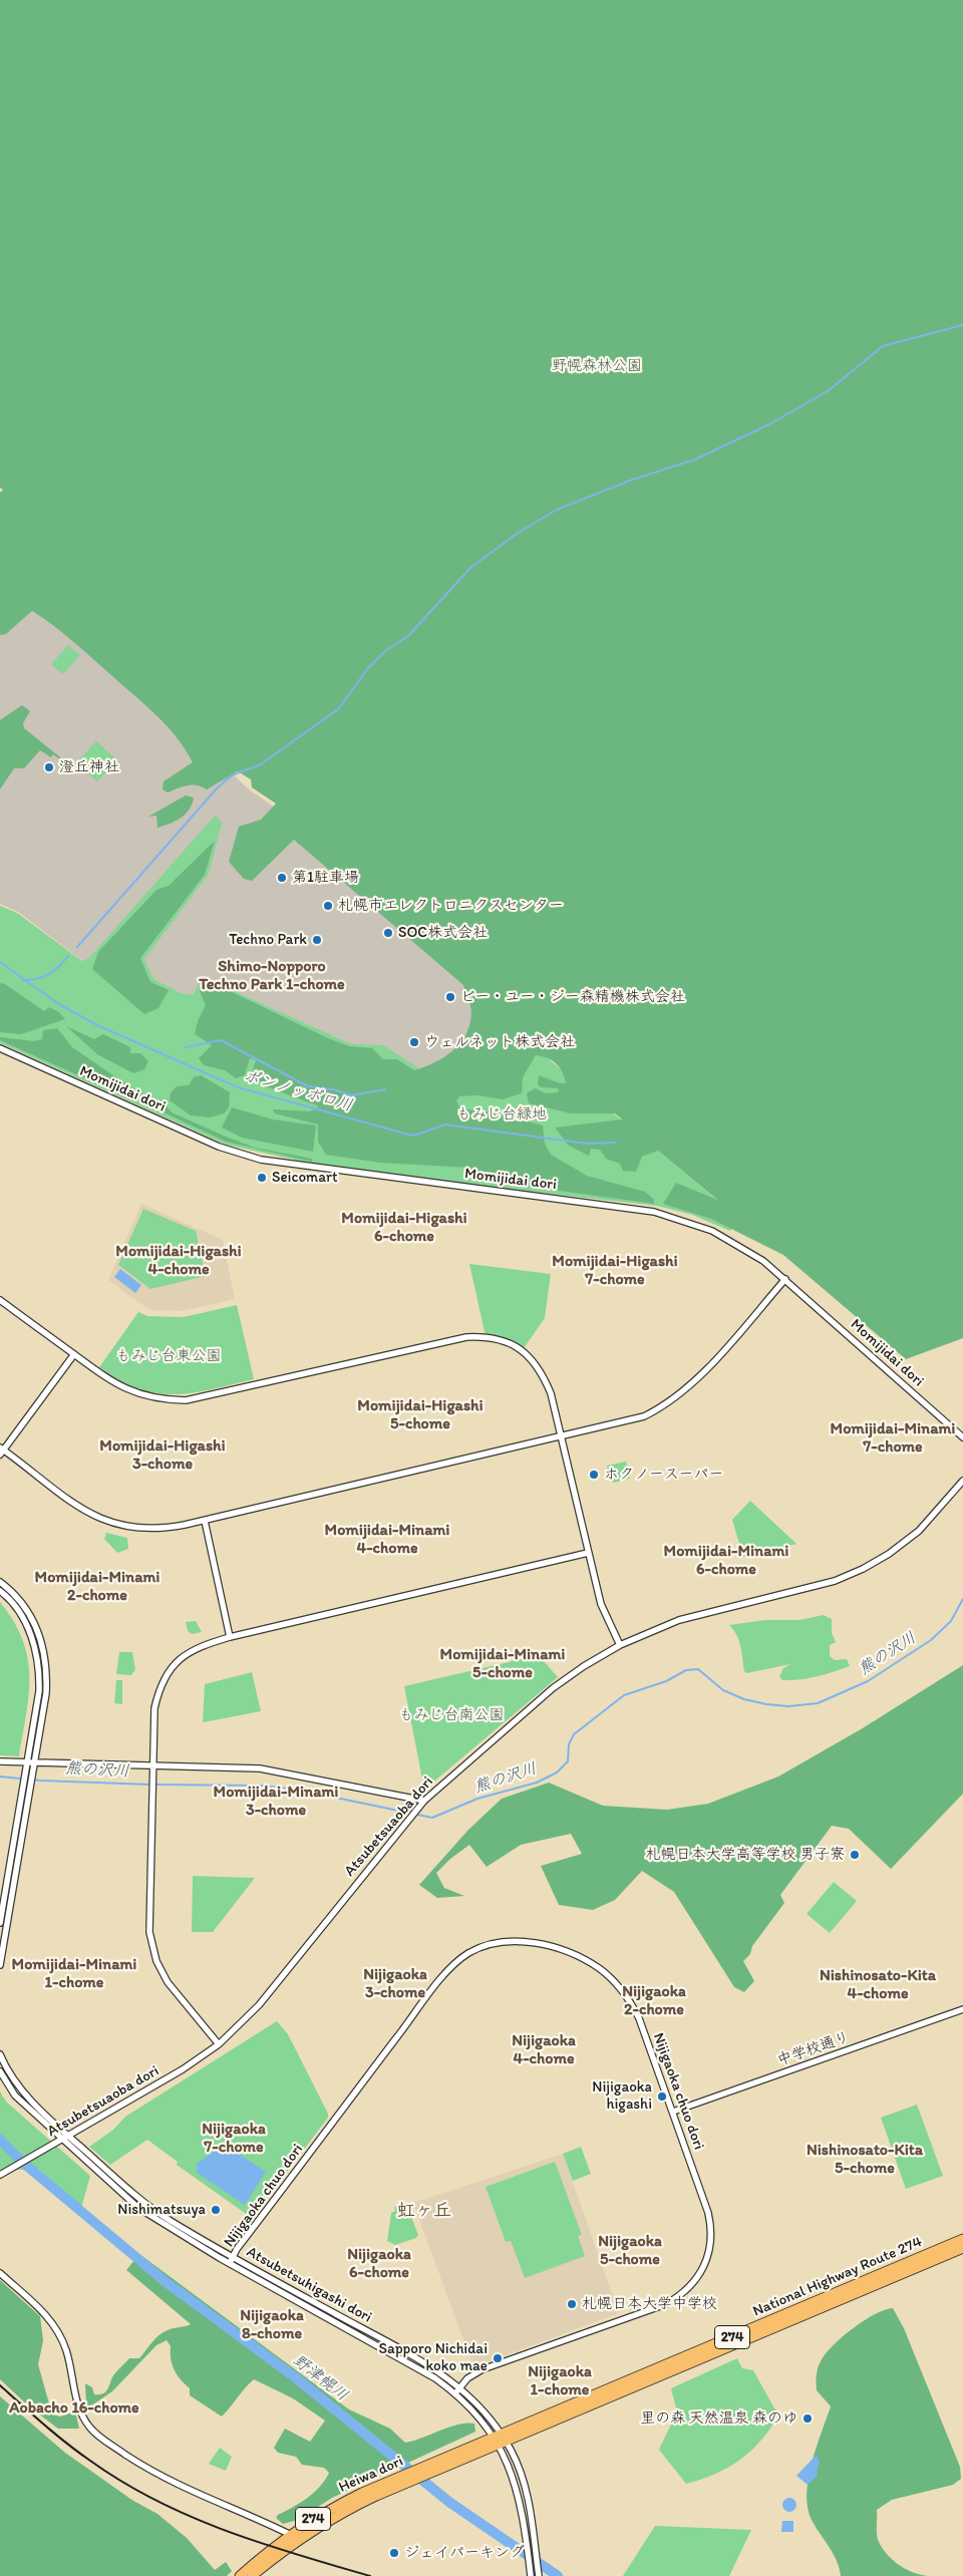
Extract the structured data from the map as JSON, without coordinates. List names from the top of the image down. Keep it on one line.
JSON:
{"streets":{"highway":["National Highway Route 274","274","Heiwa dori"],"street":["Momijidai dori","Atsubetsuaoba dori","中学校通り","Nijigaoka chuo dori","Atsubetsuhigashi dori"]},"crossings":[["Atsubetsuaoba dori","Atsubetsuhigashi dori"],["中学校通り","Nijigaoka chuo dori"],["Nijigaoka chuo dori","Atsubetsuhigashi dori"],["National Highway Route 274","Atsubetsuhigashi dori"],["National Highway Route 274","Heiwa dori"],["Atsubetsuhigashi dori","Heiwa dori"]],"districts":["Shimo-Nopporo Techno Park 1-chome","Momijidai-Higashi 6-chome","Momijidai-Higashi 4-chome","Momijidai-Higashi 7-chome","Momijidai-Higashi 5-chome","Momijidai-Minami 7-chome","Momijidai-Higashi 3-chome","Momijidai-Minami 4-chome","Momijidai-Minami 6-chome","Momijidai-Minami 2-chome","Momijidai-Minami 5-chome","Momijidai-Minami 3-chome","Momijidai-Minami 1-chome","Nijigaoka 3-chome","Nishinosato-Kita 4-chome","Nijigaoka 2-chome","Nijigaoka 4-chome","Nijigaoka 7-chome","Nishinosato-Kita 5-chome","虹ヶ丘","Nijigaoka 5-chome","Nijigaoka 6-chome","Nijigaoka 8-chome","Nijigaoka 1-chome","Aobacho 16-chome"],"water":["ポンノッポロ川","熊の沢川","野津幌川"],"parks":["野幌森林公園","もみじ台緑地","もみじ台東公園","もみじ台南公園"],"places":["澄丘神社","第1駐車場","札幌市エレクトロニクスセンター","SOC株式会社","Techno Park","ビー・ユー・ジー森精機株式会社","ウェルネット株式会社","Seicomart","ホクノースーパー","札幌日本大学高等学校 男子寮","Nijigaoka higashi","Nishimatsuya","札幌日本大学中学校","Sapporo Nichidai koko mae","里の森 天然温泉 森のゆ","ジェイパーキング"]}
